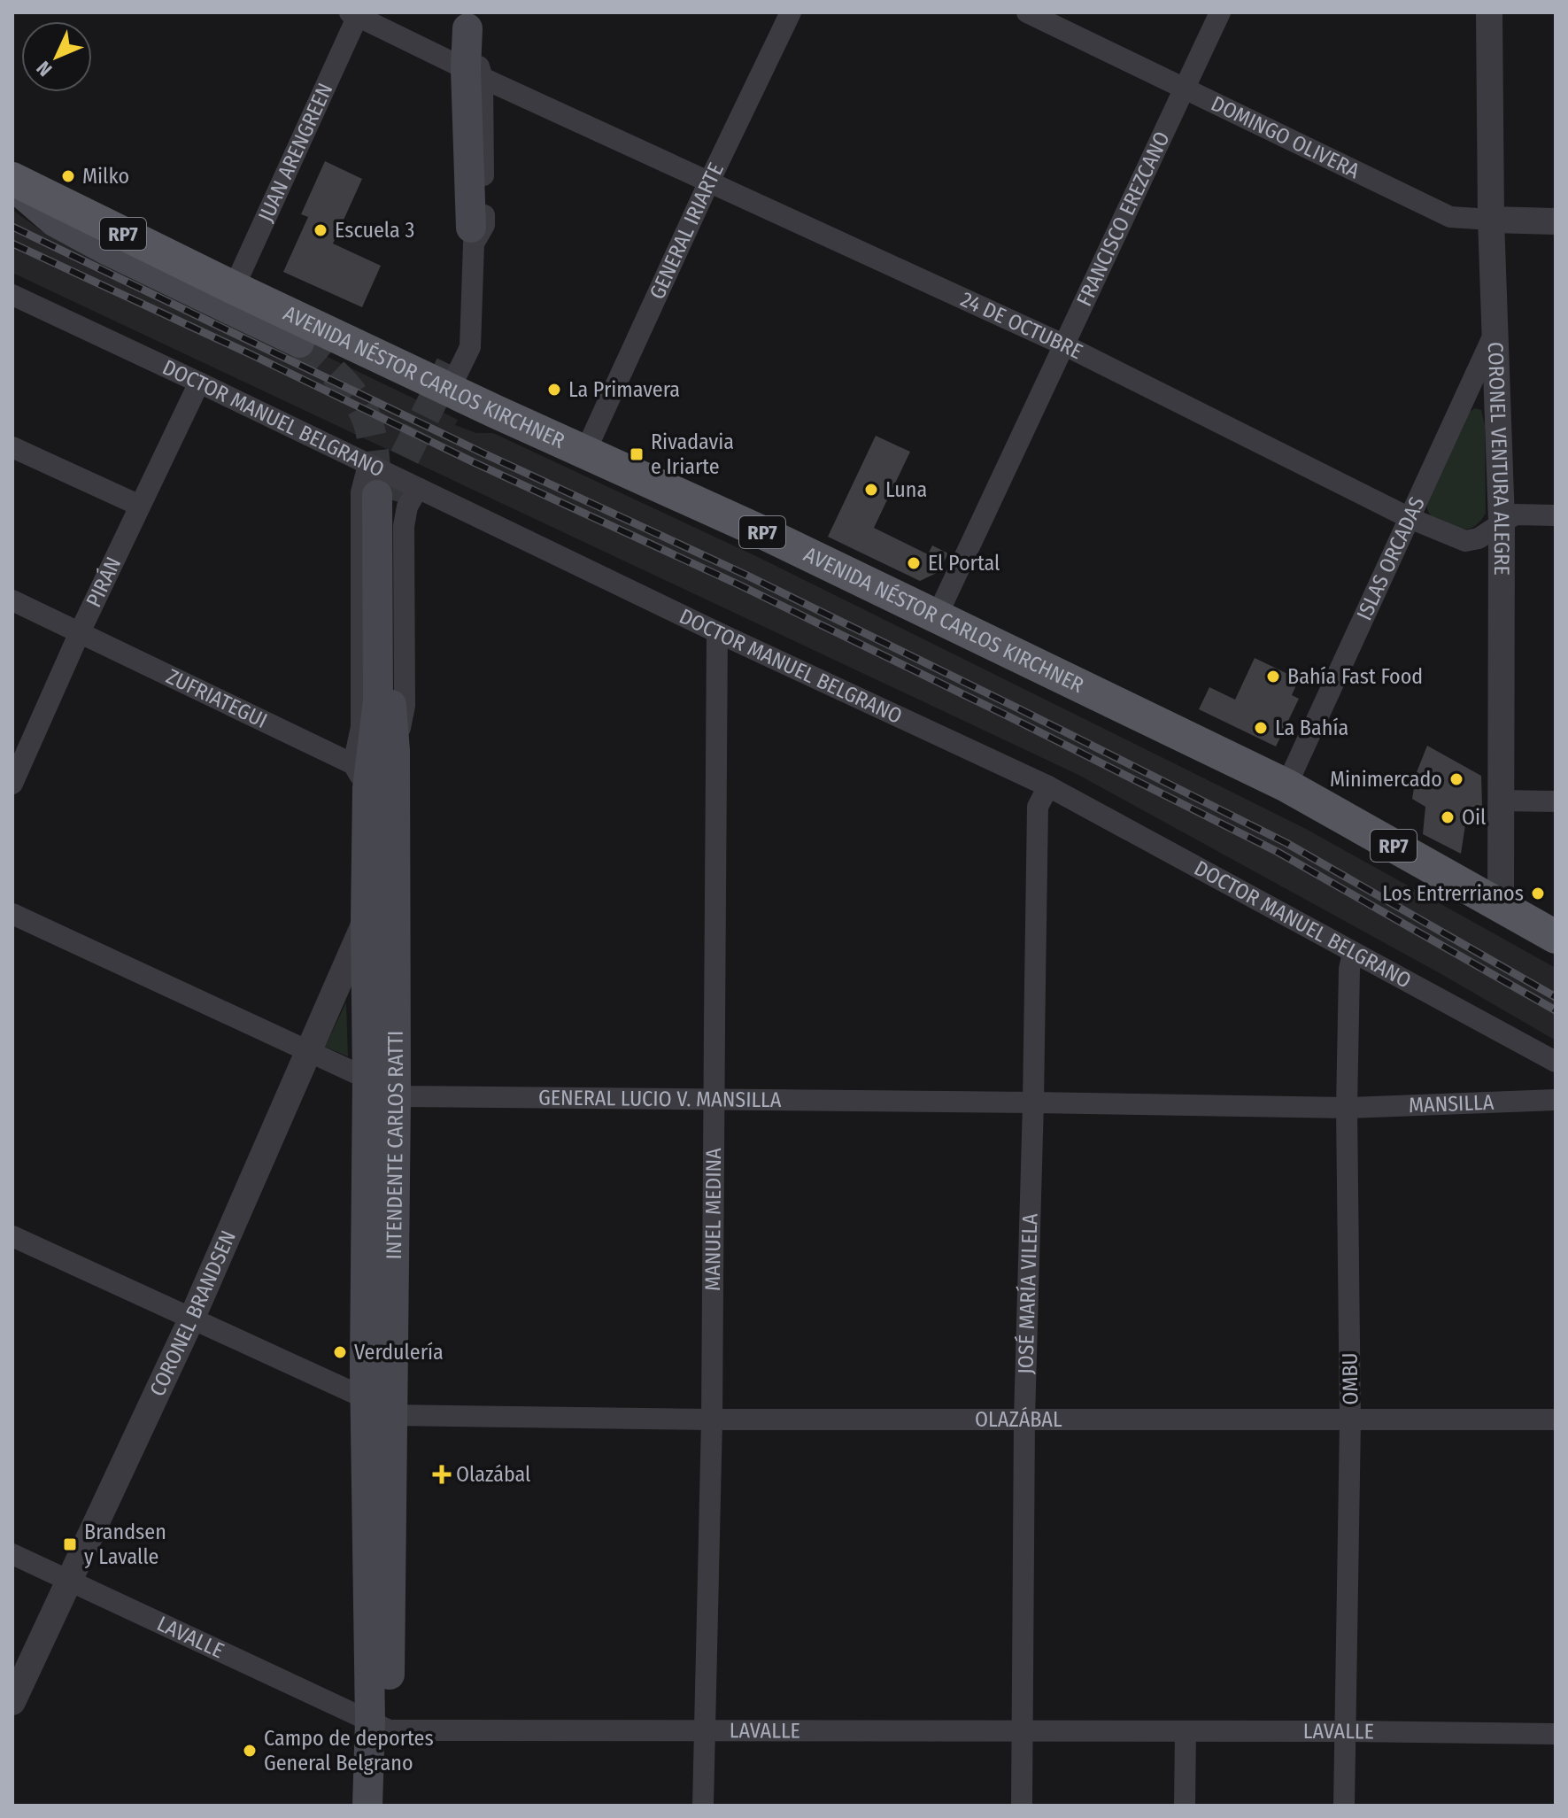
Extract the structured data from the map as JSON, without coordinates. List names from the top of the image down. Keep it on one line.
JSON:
{"streets":{"main road":["RP7","AVENIDA NÉSTOR CARLOS KIRCHNER","INTENDENTE CARLOS RATTI"],"street":["DOMINGO OLIVERA","JUAN ARENGREEN","FRANCISCO EREZCANO","GENERAL IRIARTE","24 DE OCTUBRE","DOCTOR MANUEL BELGRANO","CORONEL VENTURA ALEGRE","ISLAS ORCADAS","PIRÁN","ZUFRIATEGUI","GENERAL LUCIO V. MANSILLA","MANSILLA","MANUEL MEDINA","JOSÉ MARÍA VILELA","CORONEL BRANDSEN","OMBU","OLAZÁBAL","LAVALLE"]},"crossings":[["DOMINGO OLIVERA","FRANCISCO EREZCANO"],["DOMINGO OLIVERA","CORONEL VENTURA ALEGRE"],["JUAN ARENGREEN","24 DE OCTUBRE"],["JUAN ARENGREEN","AVENIDA NÉSTOR CARLOS KIRCHNER"],["FRANCISCO EREZCANO","24 DE OCTUBRE"],["FRANCISCO EREZCANO","AVENIDA NÉSTOR CARLOS KIRCHNER"],["GENERAL IRIARTE","24 DE OCTUBRE"],["GENERAL IRIARTE","AVENIDA NÉSTOR CARLOS KIRCHNER"],["24 DE OCTUBRE","CORONEL VENTURA ALEGRE"],["24 DE OCTUBRE","ISLAS ORCADAS"],["AVENIDA NÉSTOR CARLOS KIRCHNER","CORONEL VENTURA ALEGRE"],["AVENIDA NÉSTOR CARLOS KIRCHNER","ISLAS ORCADAS"],["DOCTOR MANUEL BELGRANO","PIRÁN"],["DOCTOR MANUEL BELGRANO","INTENDENTE CARLOS RATTI"],["DOCTOR MANUEL BELGRANO","MANUEL MEDINA"],["DOCTOR MANUEL BELGRANO","JOSÉ MARÍA VILELA"],["DOCTOR MANUEL BELGRANO","OMBU"],["CORONEL VENTURA ALEGRE","ISLAS ORCADAS"],["PIRÁN","ZUFRIATEGUI"],["ZUFRIATEGUI","INTENDENTE CARLOS RATTI"],["GENERAL LUCIO V. MANSILLA","MANSILLA"],["GENERAL LUCIO V. MANSILLA","INTENDENTE CARLOS RATTI"],["GENERAL LUCIO V. MANSILLA","MANUEL MEDINA"],["GENERAL LUCIO V. MANSILLA","JOSÉ MARÍA VILELA"],["GENERAL LUCIO V. MANSILLA","OMBU"],["MANSILLA","OMBU"],["INTENDENTE CARLOS RATTI","CORONEL BRANDSEN"],["INTENDENTE CARLOS RATTI","OLAZÁBAL"],["INTENDENTE CARLOS RATTI","LAVALLE"],["MANUEL MEDINA","OLAZÁBAL"],["MANUEL MEDINA","LAVALLE"],["JOSÉ MARÍA VILELA","OLAZÁBAL"],["JOSÉ MARÍA VILELA","LAVALLE"],["CORONEL BRANDSEN","LAVALLE"],["OMBU","OLAZÁBAL"],["OMBU","LAVALLE"]],"places":{"other":["Milko","Escuela 3","La Primavera","Luna","El Portal","Bahía Fast Food","La Bahía","Minimercado","Oil","Los Entrerrianos","Verdulería","Campo de deportes General Belgrano"],"transit":["Rivadavia e Iriarte","Brandsen y Lavalle"],"health":["Olazábal"]},"north":"bottom left"}
